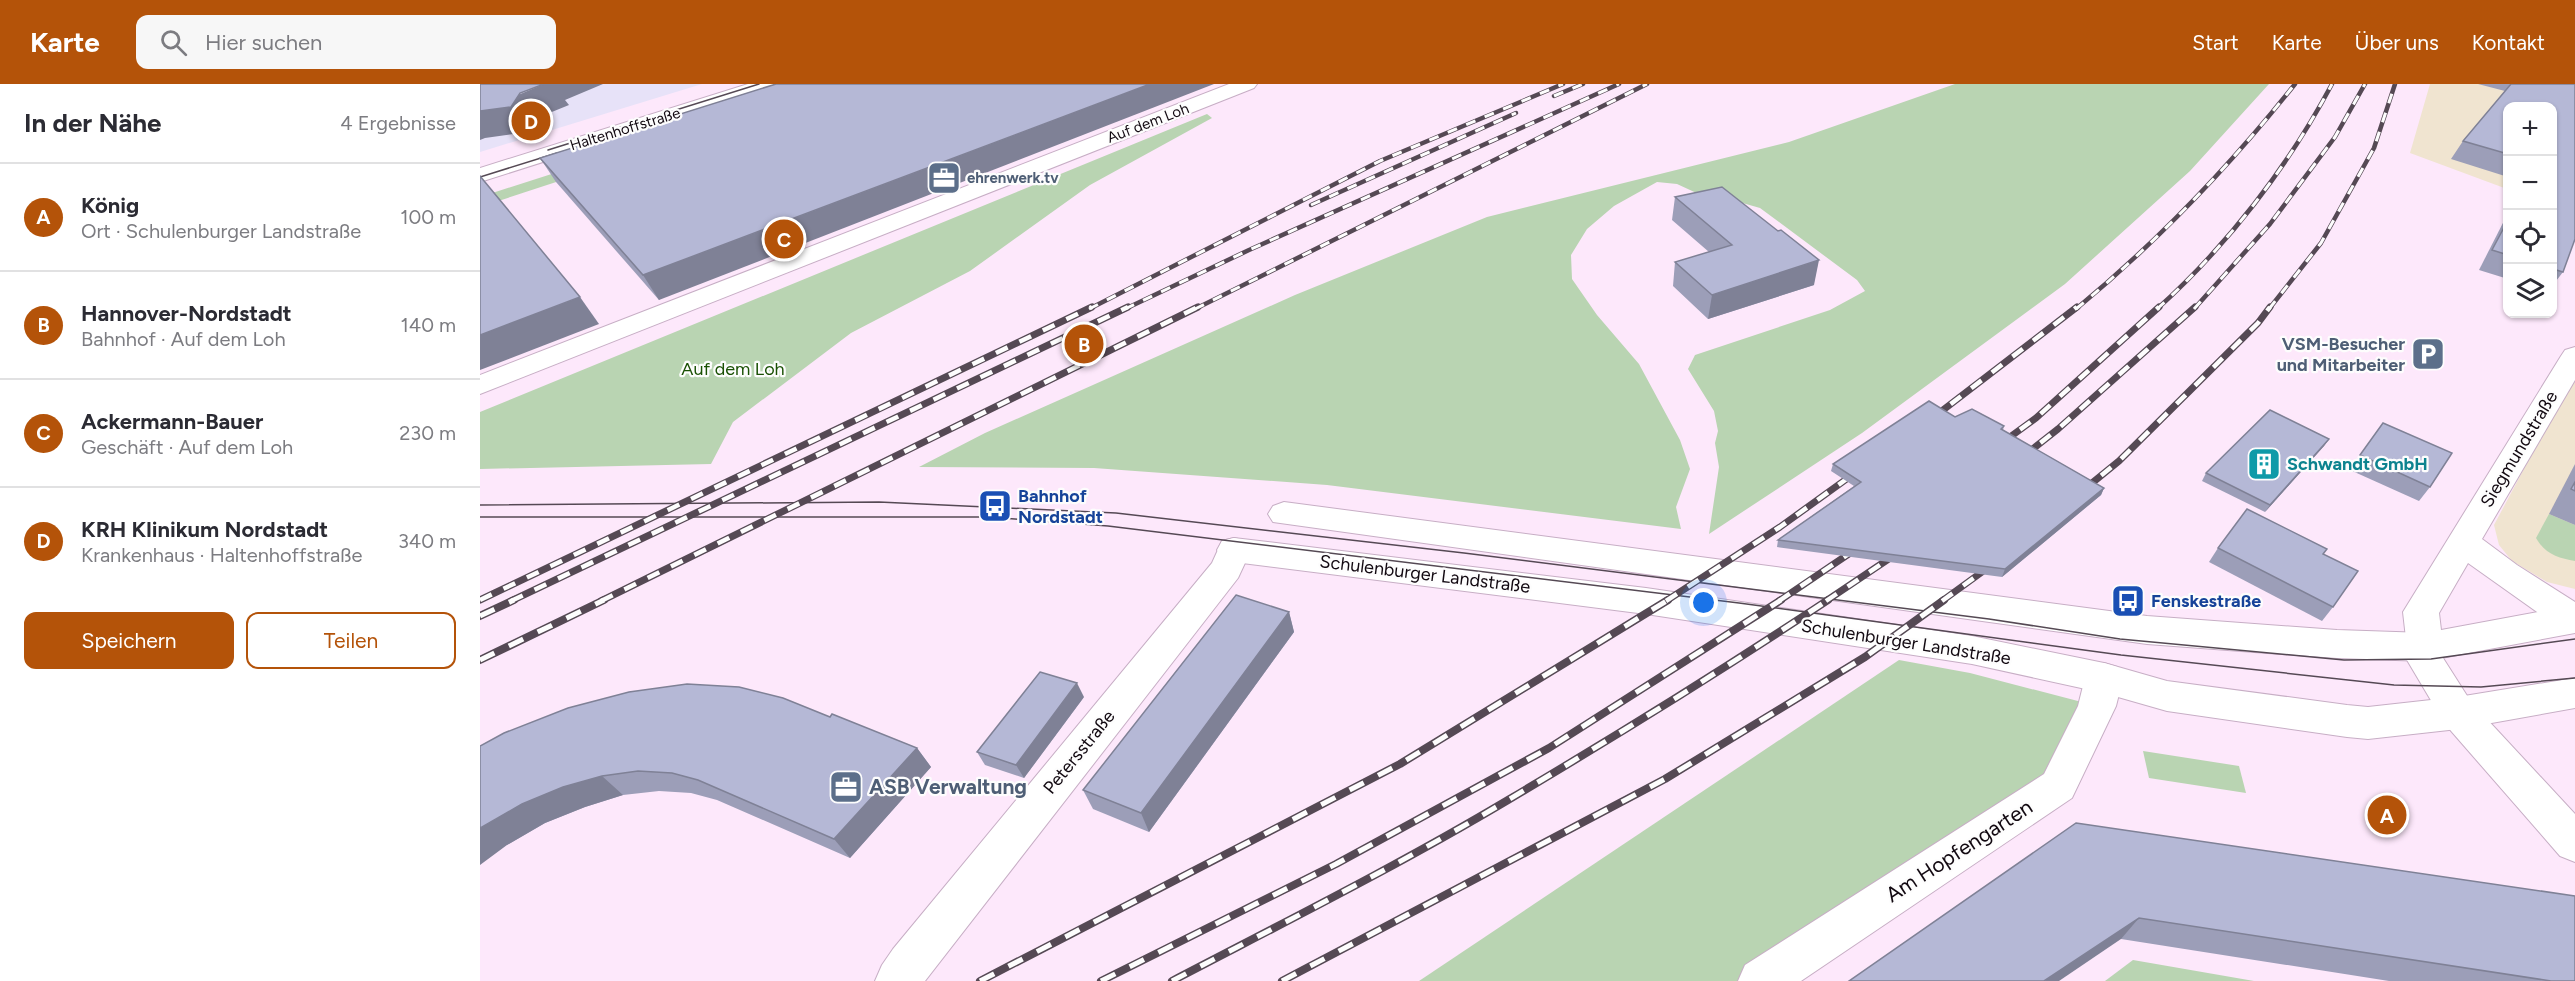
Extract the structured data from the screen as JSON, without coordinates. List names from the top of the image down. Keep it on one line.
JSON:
{"streets":{"street":["Auf dem Loh","Haltenhoffstraße","Siegmundstraße","Schulenburger Landstraße","Petersstraße","Am Hopfengarten"]},"crossings":[["Schulenburger Landstraße","Petersstraße"],["Schulenburger Landstraße","Am Hopfengarten"]],"parks":["Auf dem Loh"],"places":{"office":["ehrenwerk.tv","ASB Verwaltung"],"parking":["VSM-Besucher und Mitarbeiter"],"building":["Schwandt GmbH"],"bus stop":["Bahnhof Nordstadt","Fenskestraße"]},"page":{"header":"Karte","search":"Hier suchen","nav":["Start","Karte","Über uns","Kontakt"],"heading":["In der Nähe","4 Ergebnisse"],"pins":["D","C","B","A"],"map_buttons":["+","−"],"list":[{"mark":"A","name":"König","note":"Ort · Schulenburger Landstraße","value":"100 m"},{"mark":"B","name":"Hannover-Nordstadt","note":"Bahnhof · Auf dem Loh","value":"140 m"},{"mark":"C","name":"Ackermann-Bauer","note":"Geschäft · Auf dem Loh","value":"230 m"},{"mark":"D","name":"KRH Klinikum Nordstadt","note":"Krankenhaus · Haltenhoffstraße","value":"340 m"}],"buttons":["Speichern","Teilen"]}}
